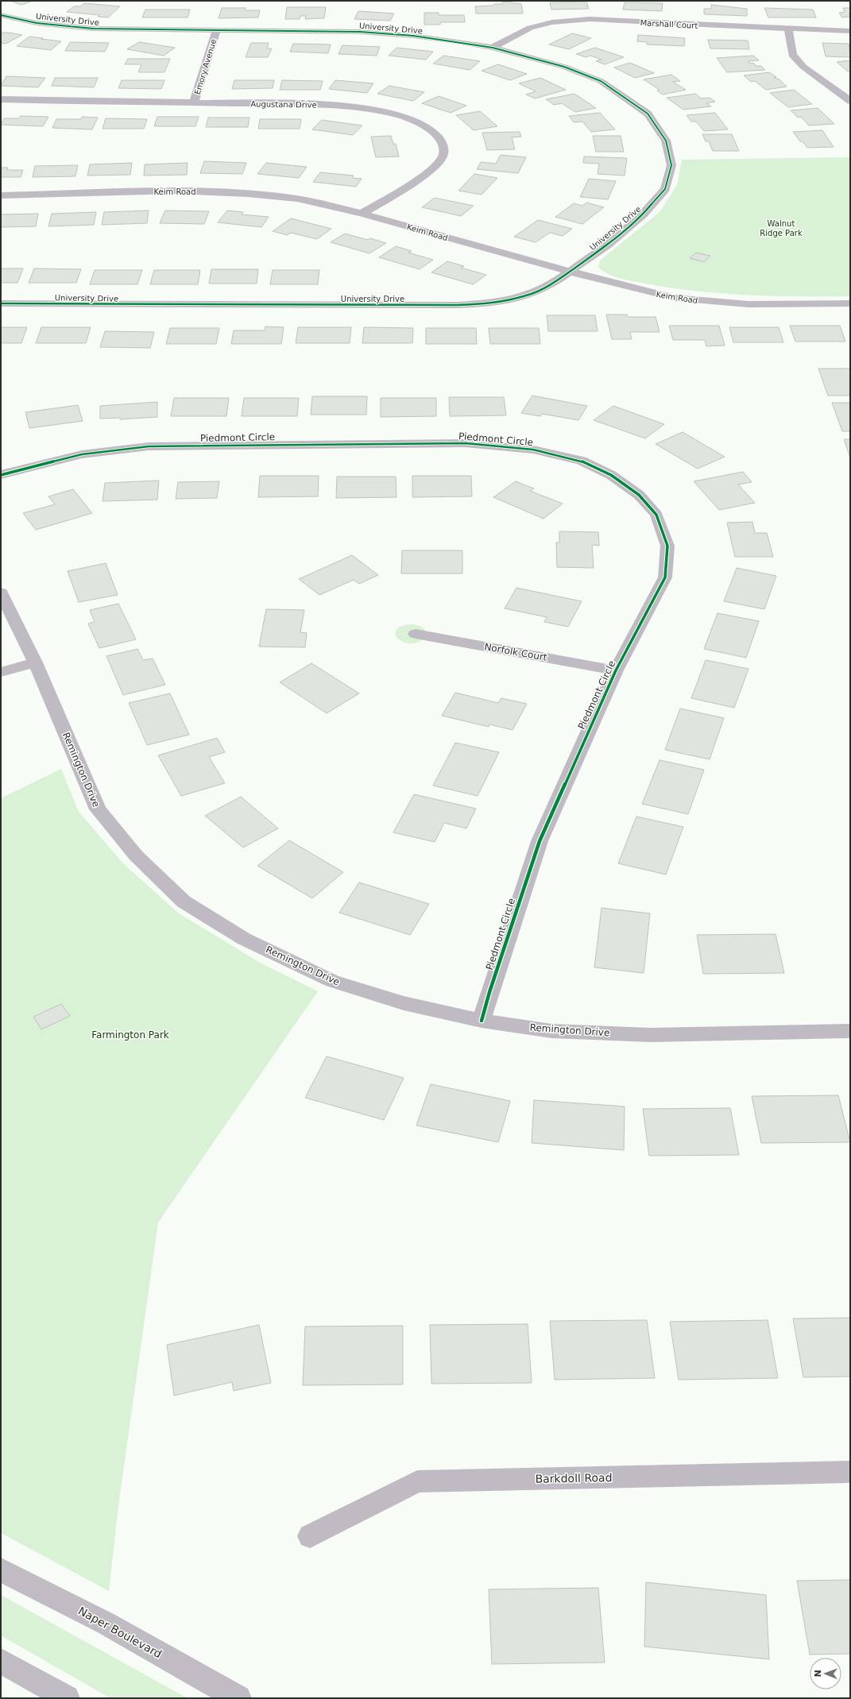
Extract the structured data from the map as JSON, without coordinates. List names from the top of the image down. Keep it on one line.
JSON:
{"streets":{"main road":["Naper Boulevard"],"street":["University Drive","Marshall Court","Emory Avenue","Augustana Drive","Keim Road","Piedmont Circle","Norfolk Court","Remington Drive","Barkdoll Road"]},"crossings":[["University Drive","Marshall Court"],["University Drive","Emory Avenue"],["University Drive","Keim Road"],["Emory Avenue","Augustana Drive"],["Augustana Drive","Keim Road"],["Piedmont Circle","Norfolk Court"],["Piedmont Circle","Remington Drive"]],"parks":["Walnut Ridge Park","Farmington Park"],"north":"left"}
